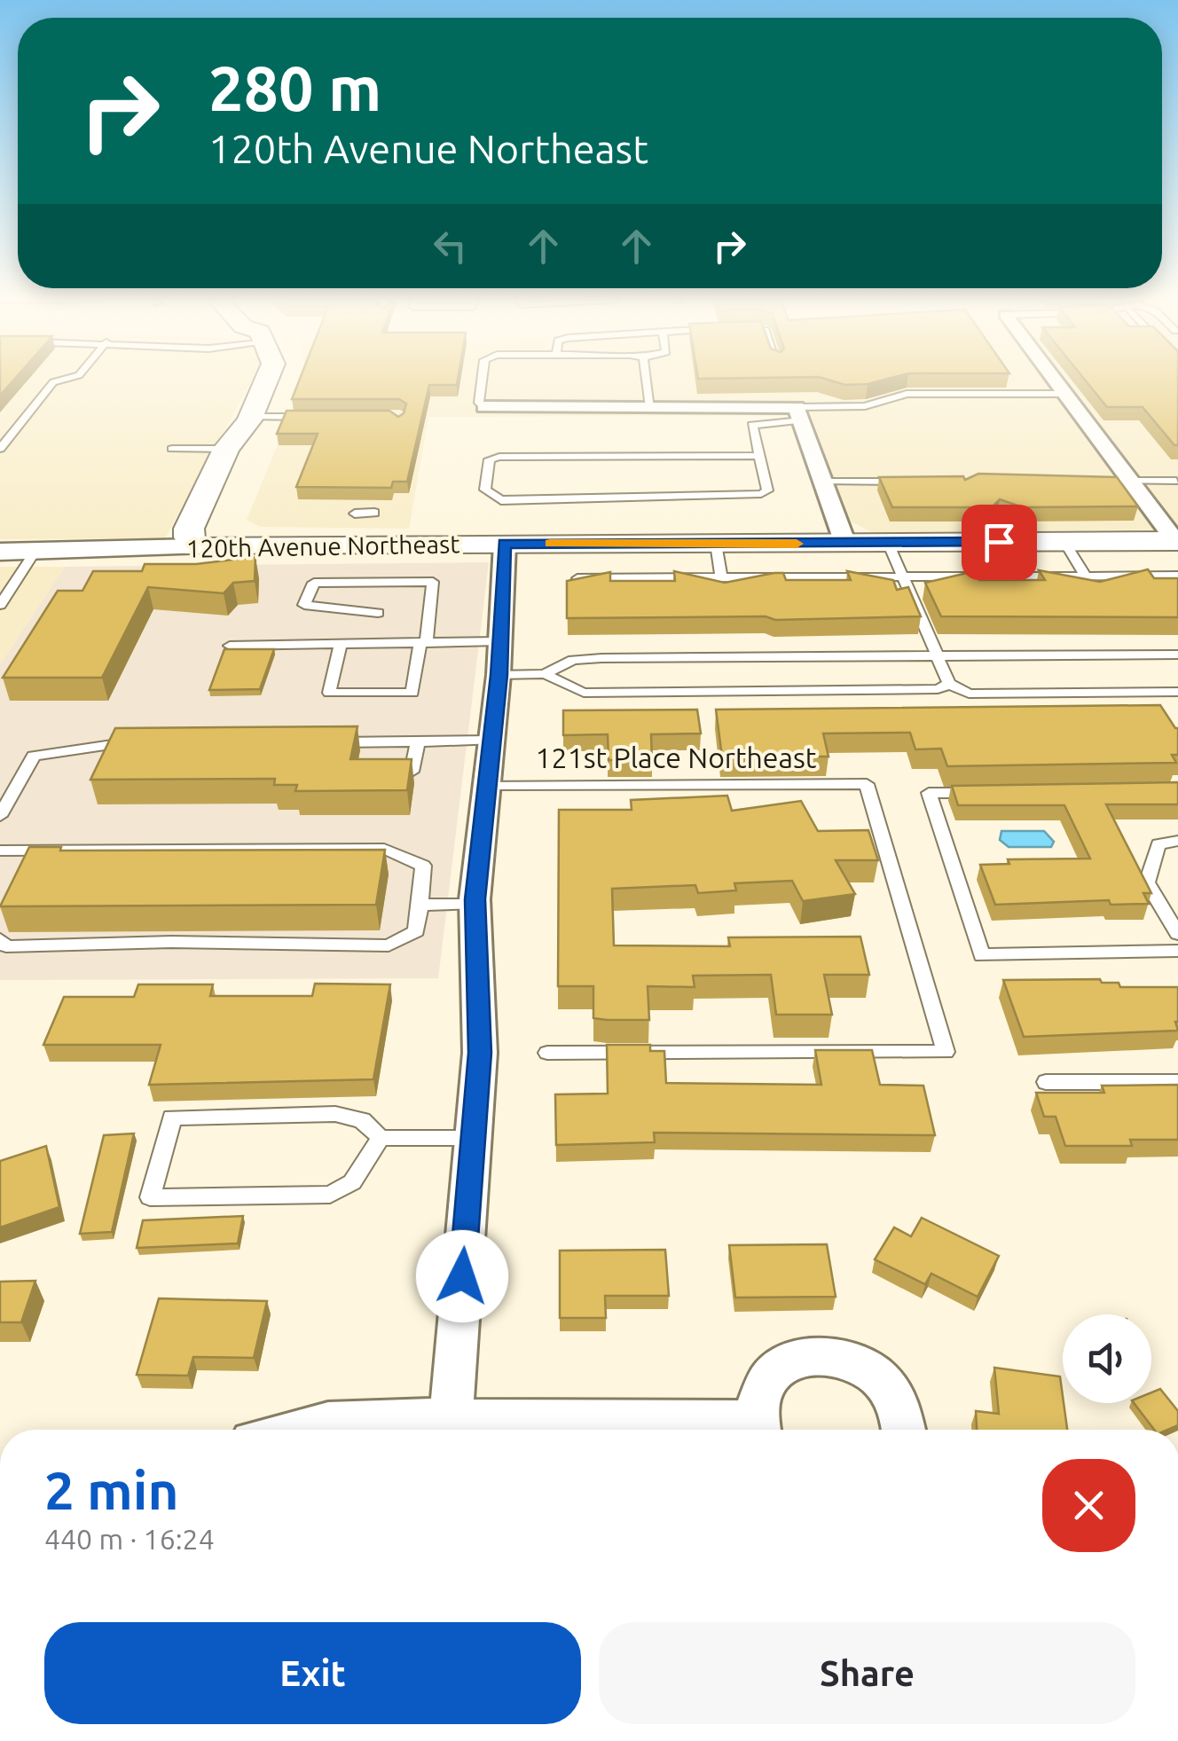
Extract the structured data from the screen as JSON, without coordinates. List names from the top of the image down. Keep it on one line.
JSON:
{"streets":{"main road":["120th Avenue Northeast"],"lane":["121st Place Northeast"]},"page":{"turn":["280 m","120th Avenue Northeast"],"heading":["2 min","440 m · 16:24"],"buttons":["Exit","Share"]}}
